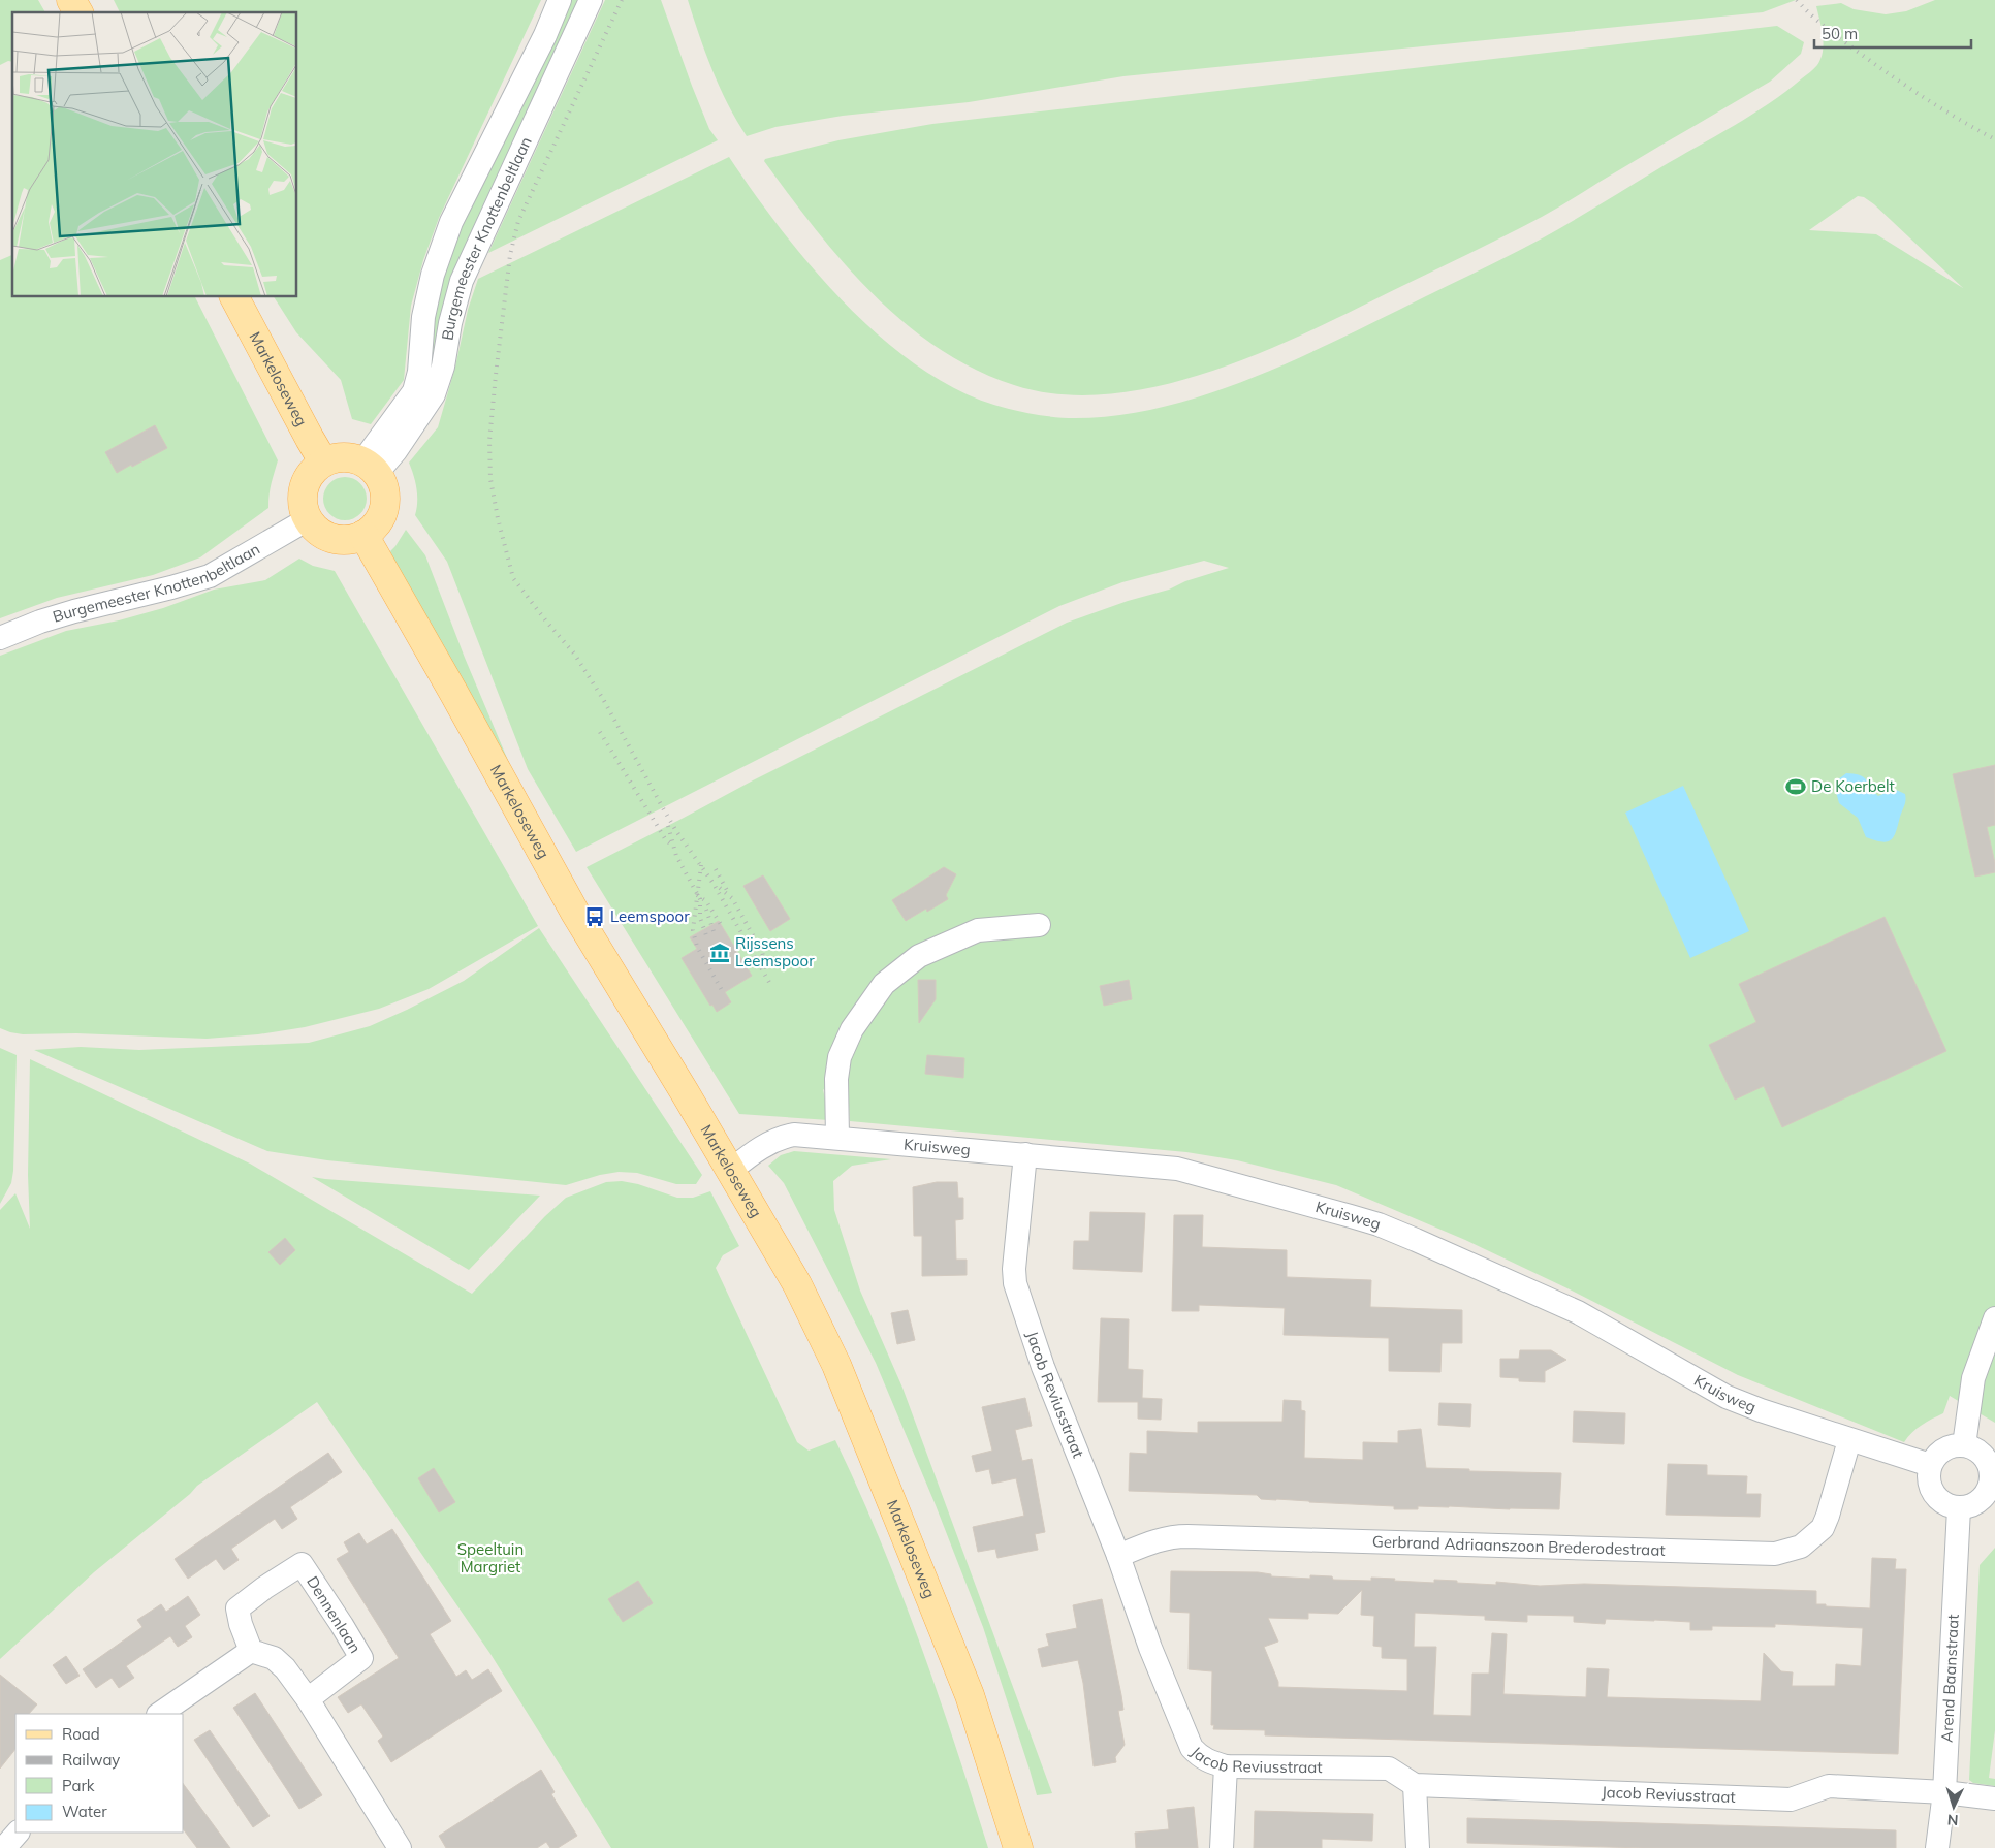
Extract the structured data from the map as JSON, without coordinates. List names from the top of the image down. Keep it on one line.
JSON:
{"streets":{"main road":["Markeloseweg"],"street":["Burgemeester Knottenbeltlaan","Kruisweg","Jacob Reviusstraat","Gerbrand Adriaanszoon Brederodestraat","Dennenlaan","Arend Baanstraat"]},"crossings":[["Burgemeester Knottenbeltlaan","Markeloseweg"],["Markeloseweg","Kruisweg"],["Kruisweg","Jacob Reviusstraat"],["Kruisweg","Gerbrand Adriaanszoon Brederodestraat"],["Kruisweg","Arend Baanstraat"],["Jacob Reviusstraat","Gerbrand Adriaanszoon Brederodestraat"],["Jacob Reviusstraat","Arend Baanstraat"]],"parks":["Speeltuin Margriet"],"places":{"sports":["De Koerbelt"],"bus stop":["Leemspoor"],"museum":["Rijssens Leemspoor"]},"legend":["Road","Railway","Park","Water"],"scale_bar":"50 m","north":"bottom"}
